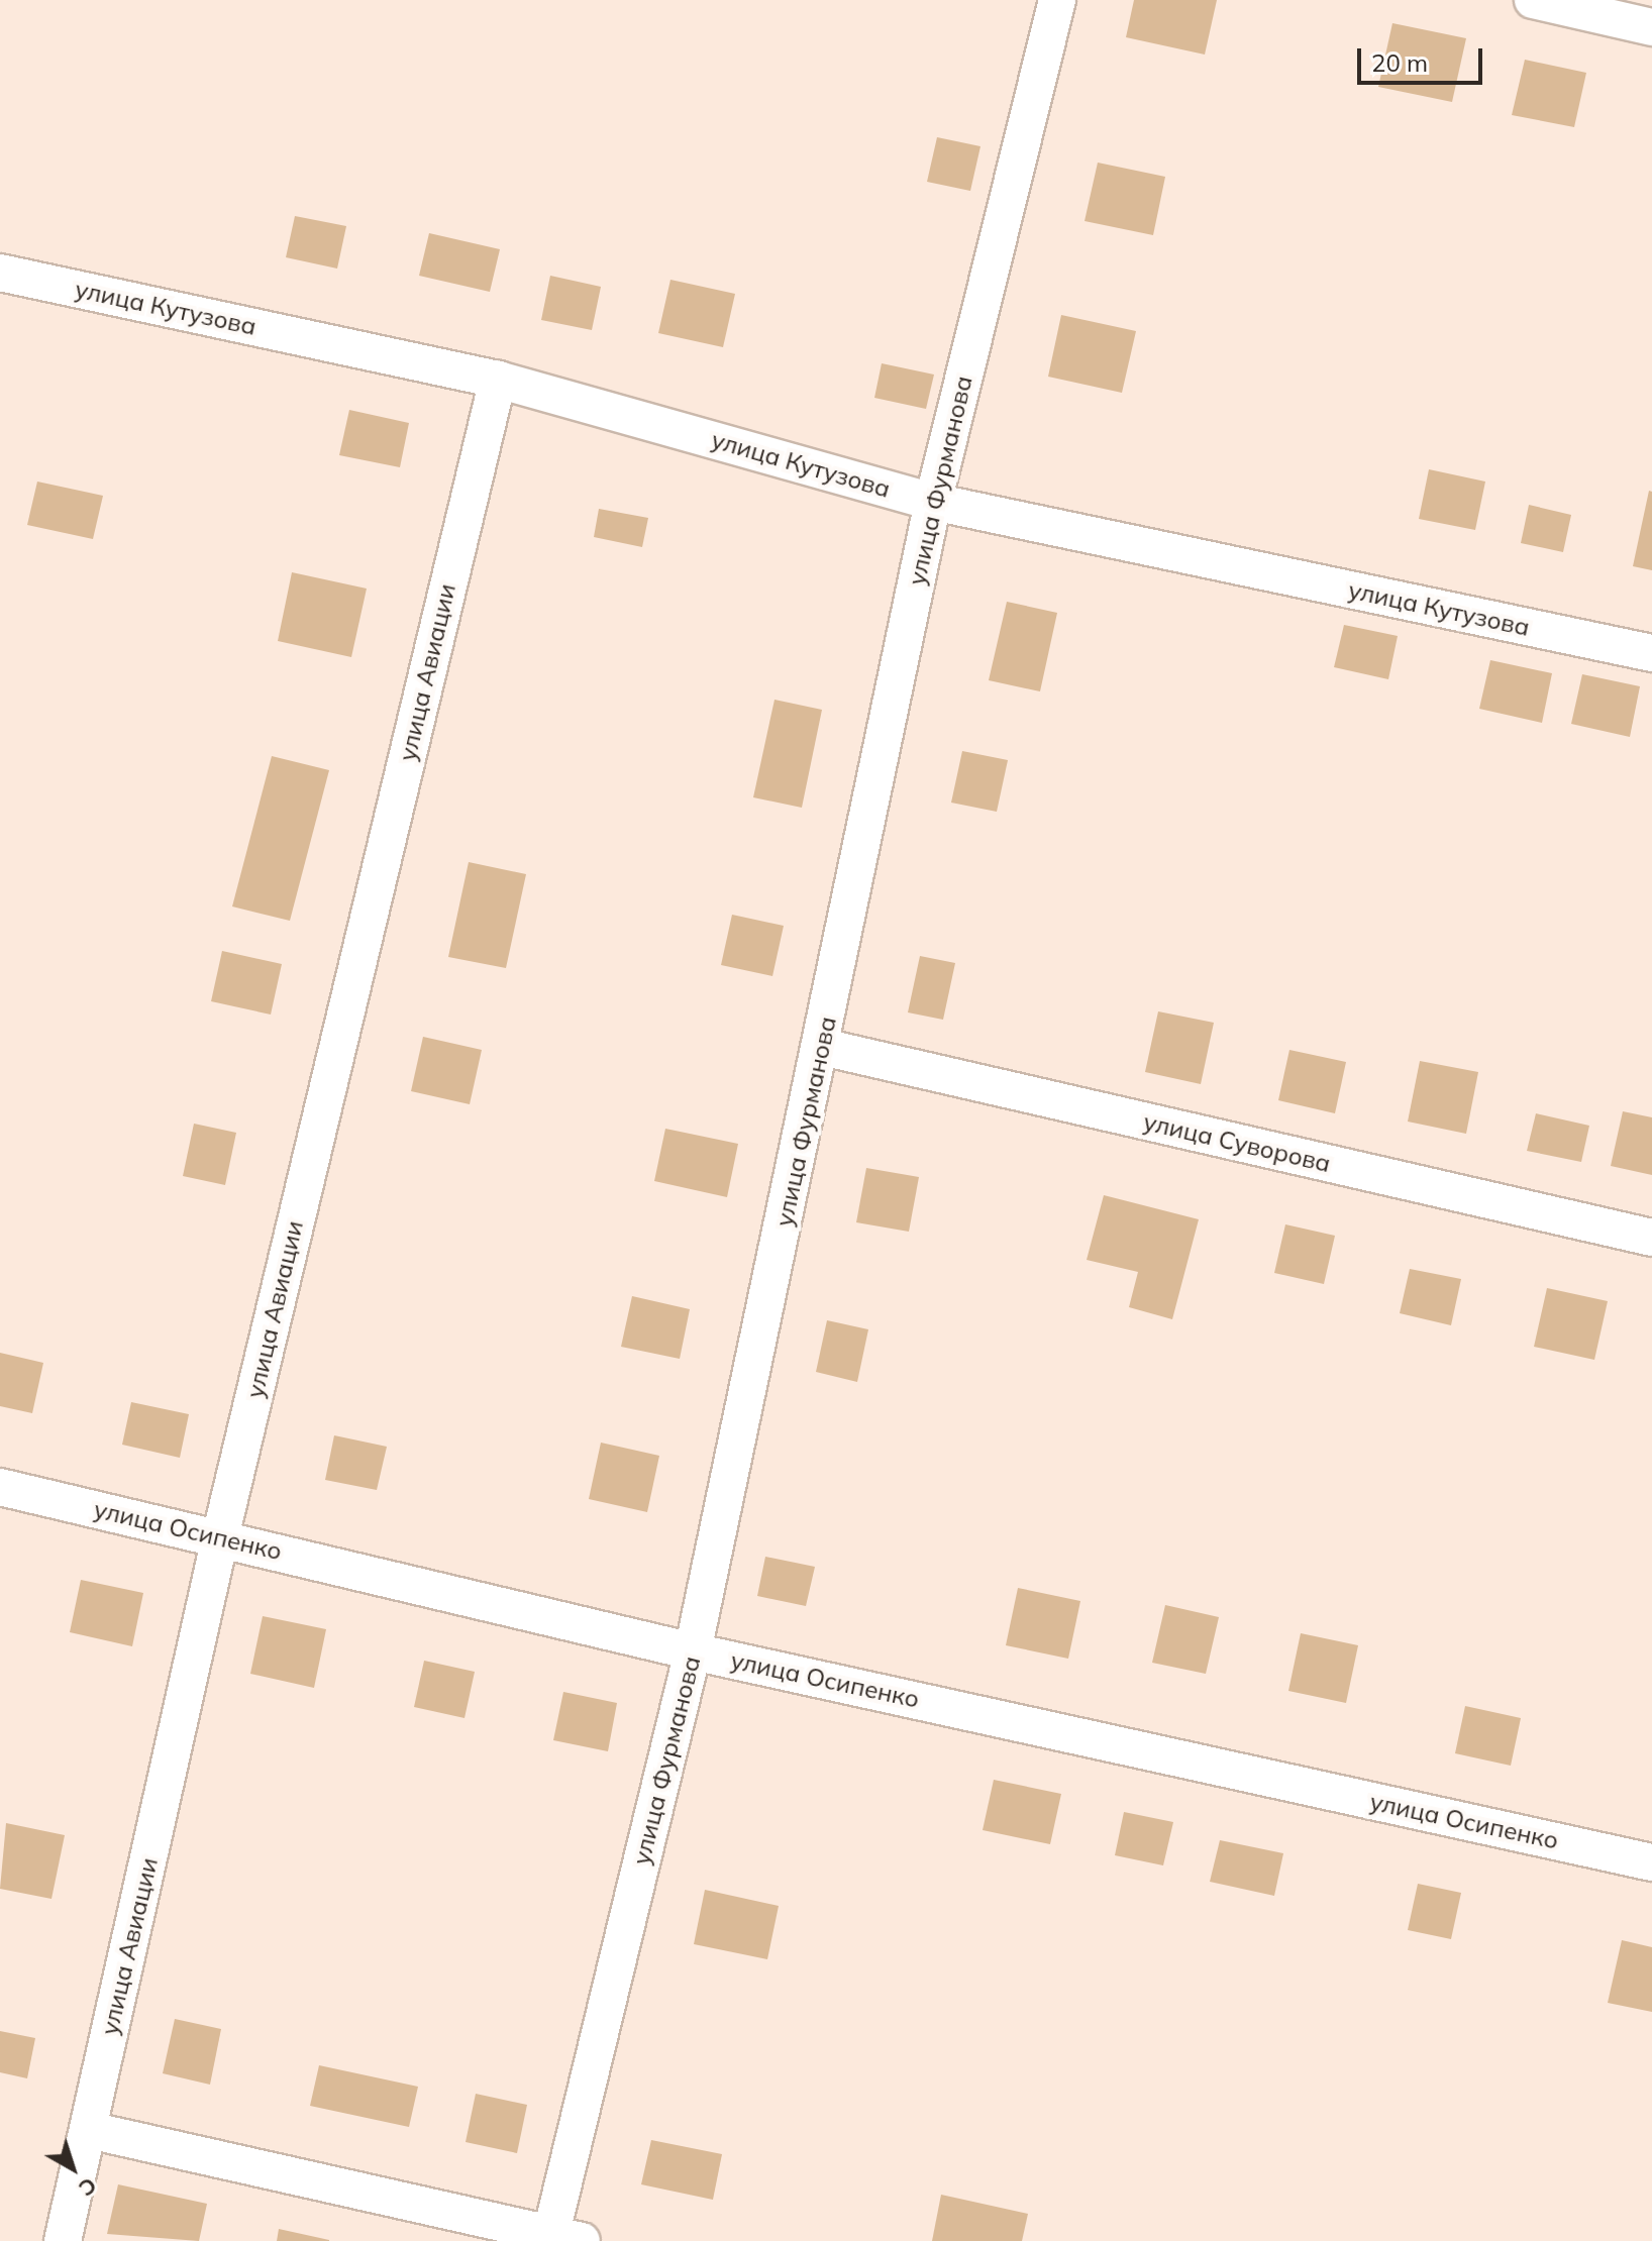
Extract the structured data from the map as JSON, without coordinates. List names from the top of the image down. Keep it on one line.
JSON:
{"streets":{"street":["улица Кутузова","улица Фурманова","улица Авиации","улица Суворова","улица Осипенко"]},"crossings":[["улица Кутузова","улица Фурманова"],["улица Кутузова","улица Авиации"],["улица Фурманова","улица Суворова"],["улица Фурманова","улица Осипенко"],["улица Авиации","улица Осипенко"]],"scale_bar":"20 m","north":"bottom right"}
